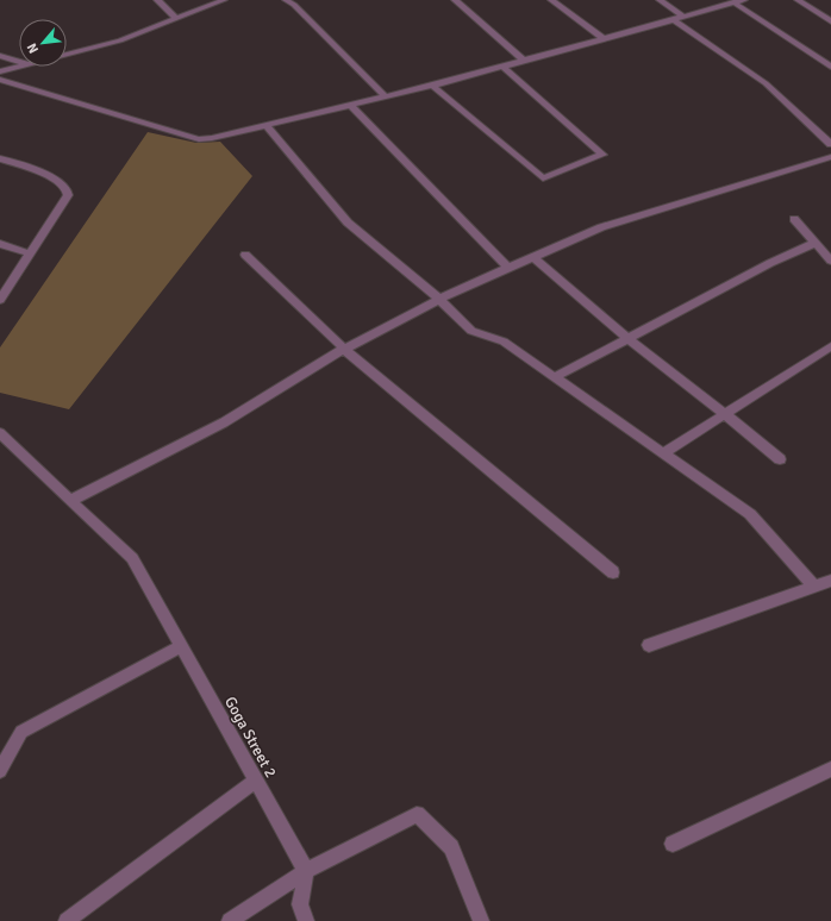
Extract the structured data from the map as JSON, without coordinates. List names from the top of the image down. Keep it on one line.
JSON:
{"streets":{"street":["Goga Street 2"]},"north":"bottom left"}
